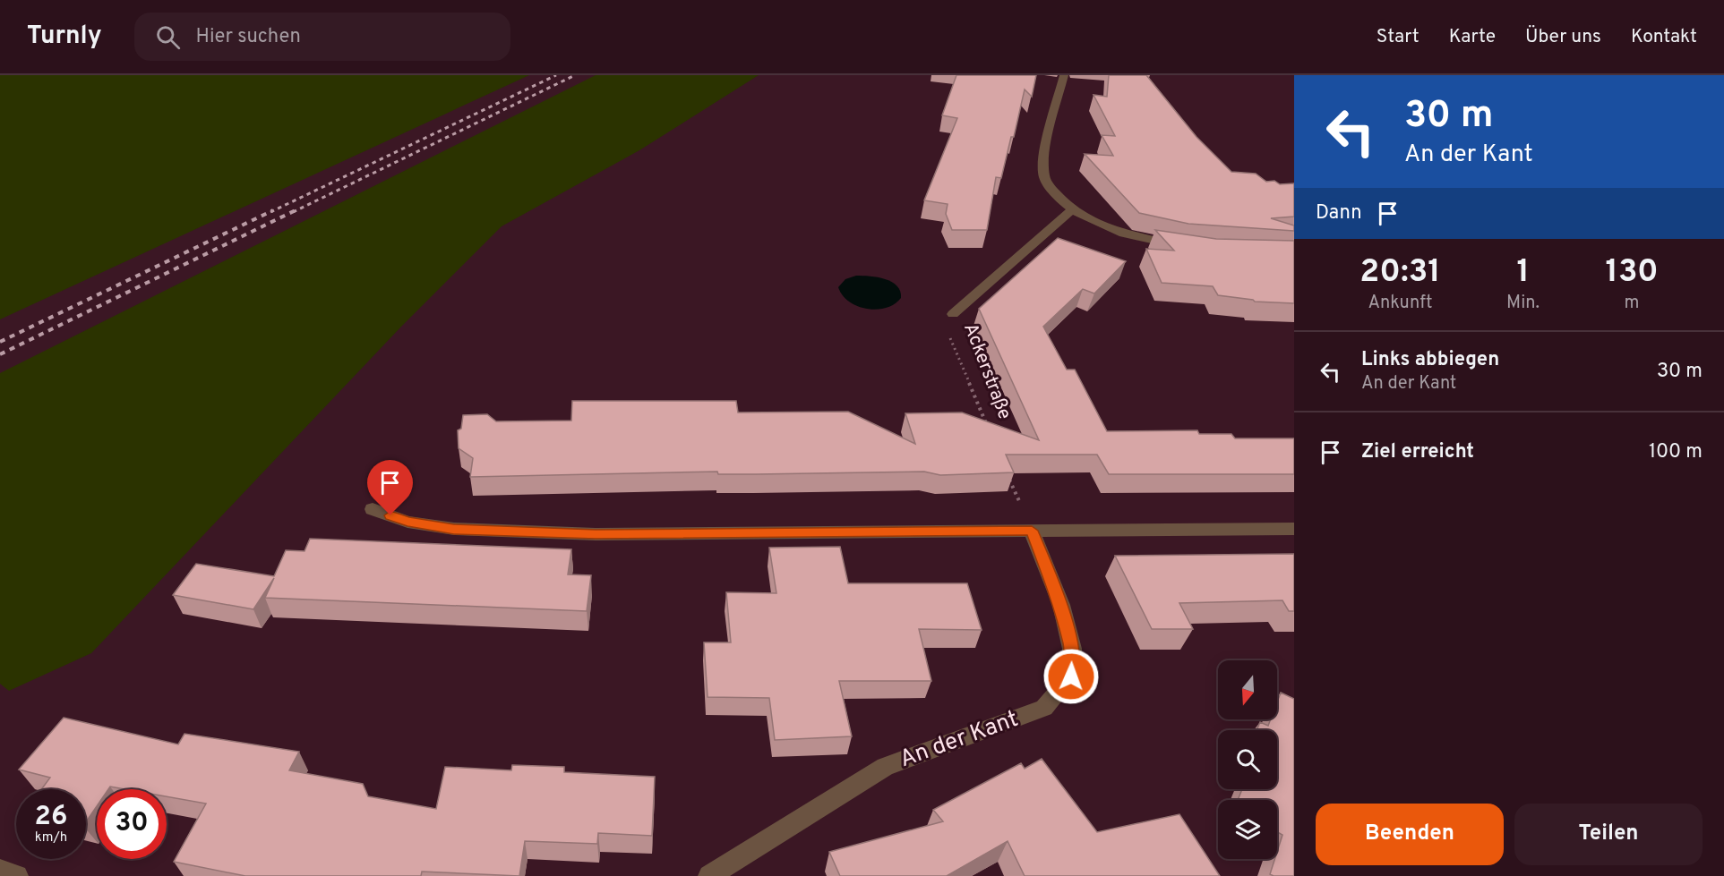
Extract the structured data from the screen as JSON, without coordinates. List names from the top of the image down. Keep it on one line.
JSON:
{"streets":{"street":["Ackerstraße","An der Kant"]},"north":"bottom","page":{"header":"Turnly","search":"Hier suchen","nav":["Start","Karte","Über uns","Kontakt"],"turn":["30 m","An der Kant"],"then":"Dann","eta":["20:31","Ankunft","1","Min.","130","m"],"list":[{"name":"Links abbiegen","note":"An der Kant","value":"30 m"},{"name":"Ziel erreicht","value":"100 m"}],"speed":"26 km/h","limit":"30","buttons":["Beenden","Teilen"]}}
